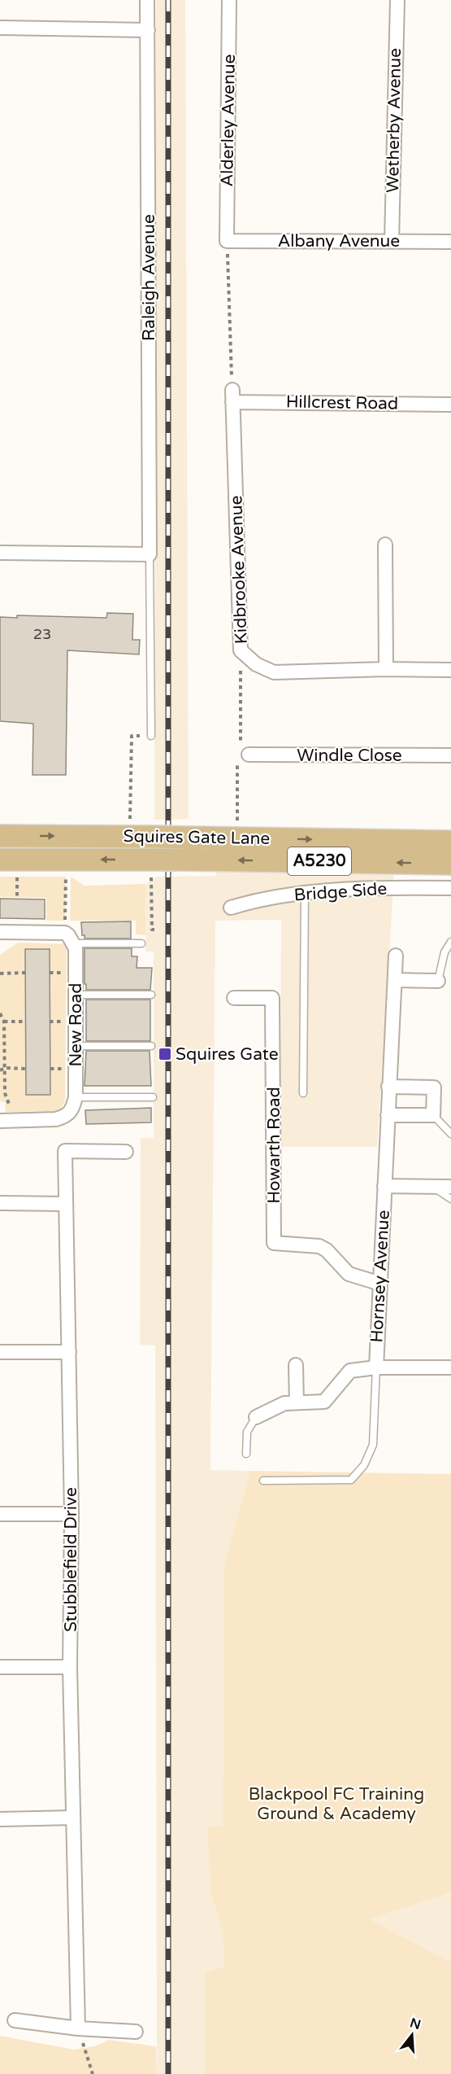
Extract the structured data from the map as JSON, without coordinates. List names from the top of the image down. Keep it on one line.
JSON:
{"streets":{"main road":["Squires Gate Lane","A5230"],"street":["Alderley Avenue","Wetherby Avenue","Albany Avenue","Raleigh Avenue","Hillcrest Road","Kidbrooke Avenue","Windle Close","Bridge Side","New Road","Howarth Road","Hornsey Avenue","Stubblefield Drive"]},"crossings":[["Alderley Avenue","Albany Avenue"],["Wetherby Avenue","Albany Avenue"],["Hillcrest Road","Kidbrooke Avenue"],["Howarth Road","Hornsey Avenue"]],"parks":["Blackpool FC Training Ground & Academy"],"places":{"transit":["Squires Gate"]},"house_numbers":["23"],"north":"top"}
